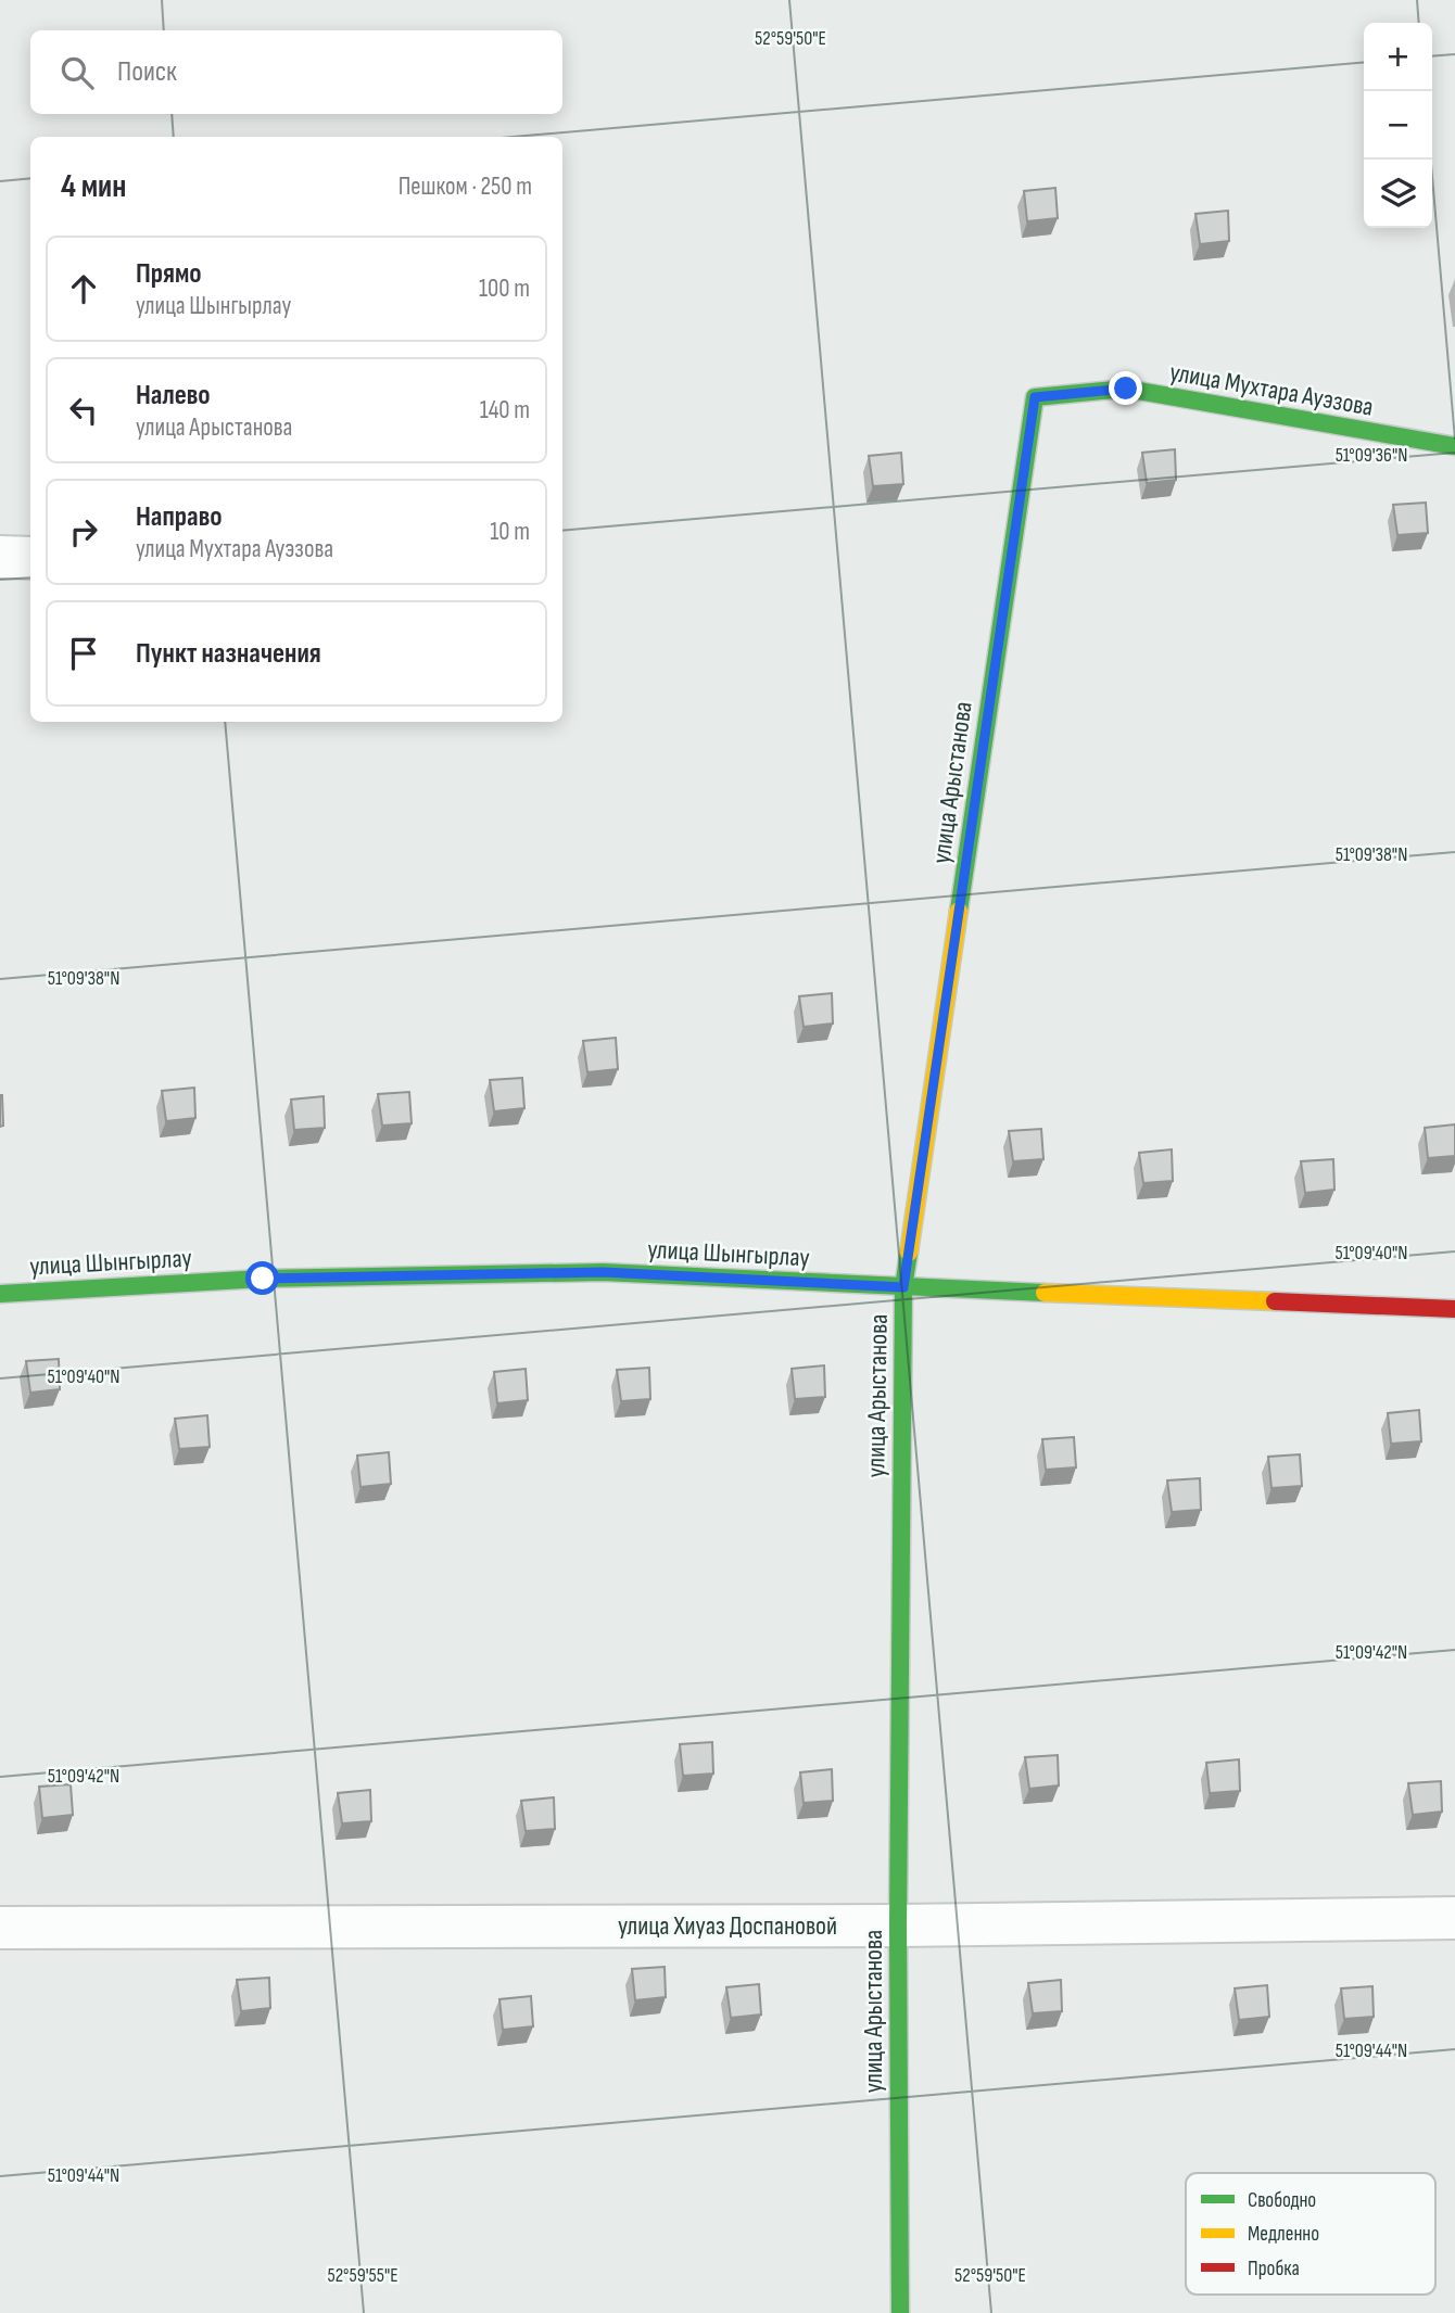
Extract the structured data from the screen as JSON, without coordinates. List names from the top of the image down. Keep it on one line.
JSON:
{"streets":{"street":["улица Мухтара Ауэзова","улица Арыстанова","улица Шынгырлау","улица Хиуаз Доспановой"]},"crossings":[["улица Мухтара Ауэзова","улица Арыстанова"],["улица Арыстанова","улица Шынгырлау"],["улица Арыстанова","улица Хиуаз Доспановой"]],"legend":["Свободно","Медленно","Пробка"],"page":{"map_buttons":["+","−"],"search":"Поиск","heading":["4 мин","Пешком · 250 m"],"list":[["Прямо","улица Шынгырлау","100 m"],["Налево","улица Арыстанова","140 m"],["Направо","улица Мухтара Ауэзова","10 m"],"Пункт назначения"]},"coordinates":["52°59'50\"E","51°09'36\"N","51°09'38\"N","51°09'40\"N","51°09'42\"N","51°09'44\"N","52°59'55\"E"]}
